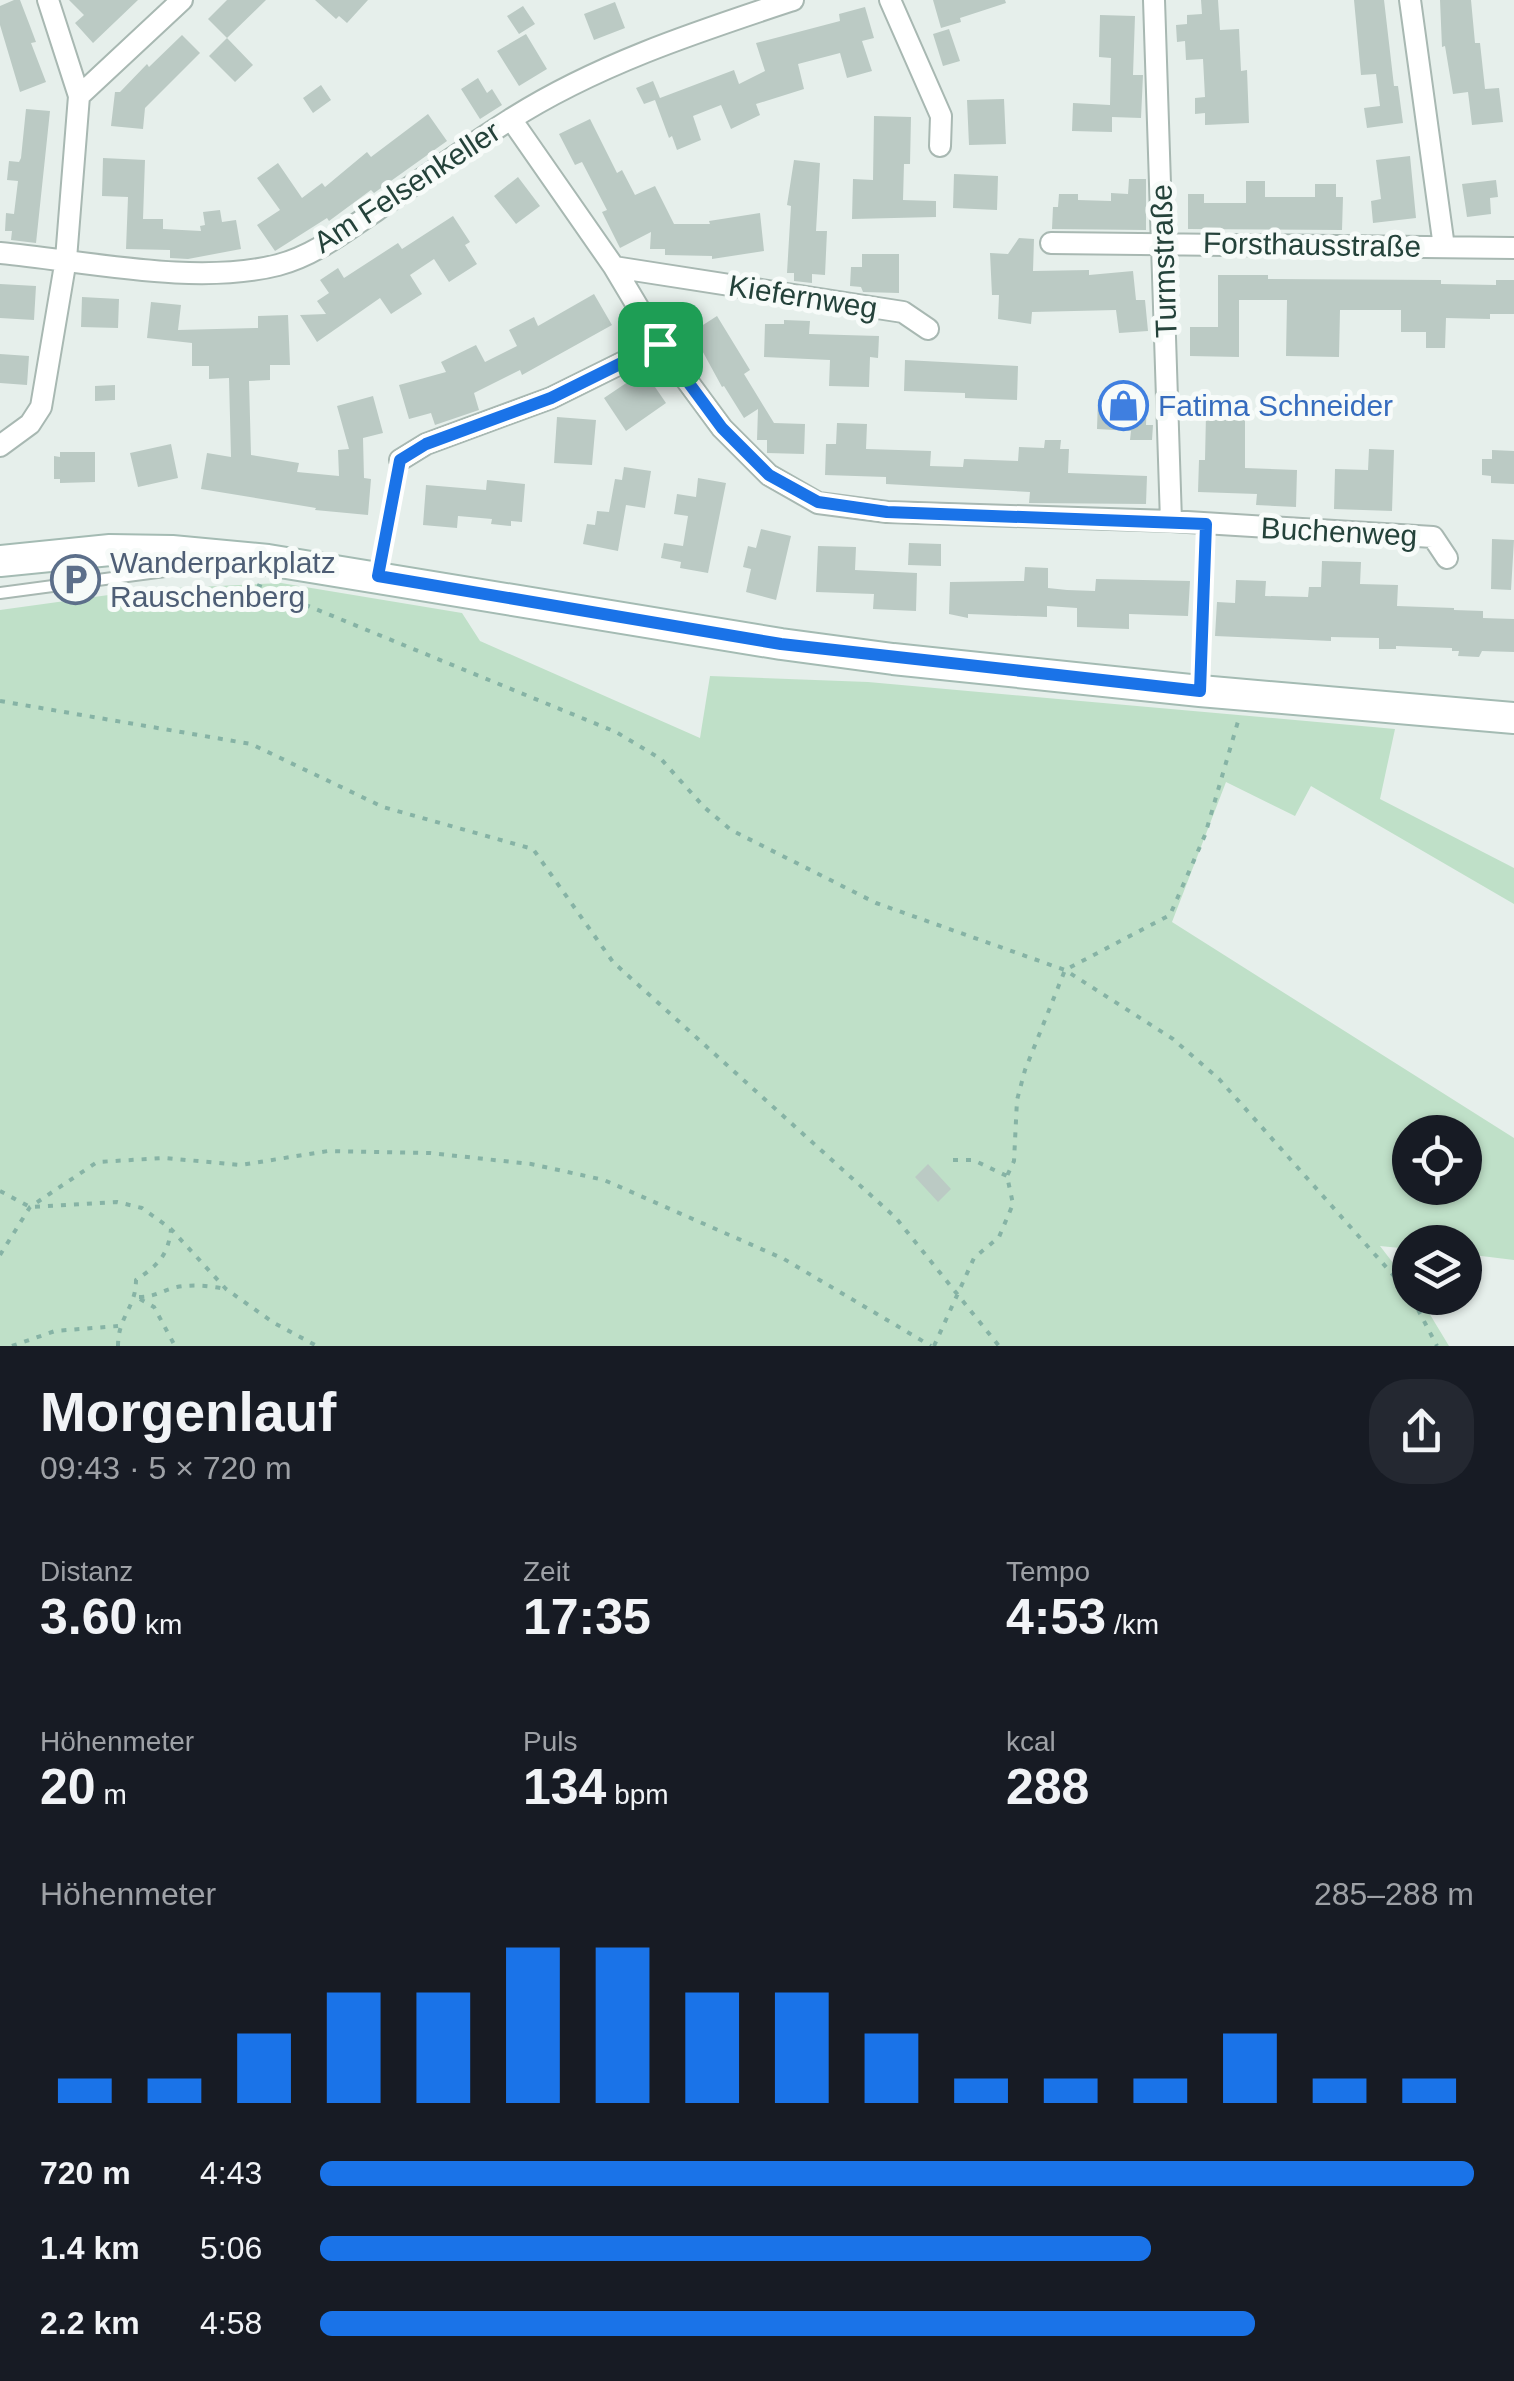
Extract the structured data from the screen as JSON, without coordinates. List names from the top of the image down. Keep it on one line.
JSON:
{"streets":{"street":["Am Felsenkeller","Forsthausstraße","Turmstraße","Kiefernweg","Buchenweg"]},"crossings":[["Am Felsenkeller","Buchenweg"],["Forsthausstraße","Turmstraße"],["Turmstraße","Buchenweg"],["Kiefernweg","Buchenweg"]],"places":{"shop":["Fatima Schneider"],"parking":["Wanderparkplatz Rauschenberg"]},"page":{"heading":["Morgenlauf","09:43 · 5 × 720 m"],"stats":[["Distanz","3.60 km"],["Zeit","17:35"],["Tempo","4:53 /km"],["Höhenmeter","20 m"],["Puls","134 bpm"],["kcal","288"]],"chart":["Höhenmeter","285–288 m"],"list":[{"name":"720 m","note":"4:43"},{"name":"1.4 km","note":"5:06"},{"name":"2.2 km","note":"4:58"}]}}
